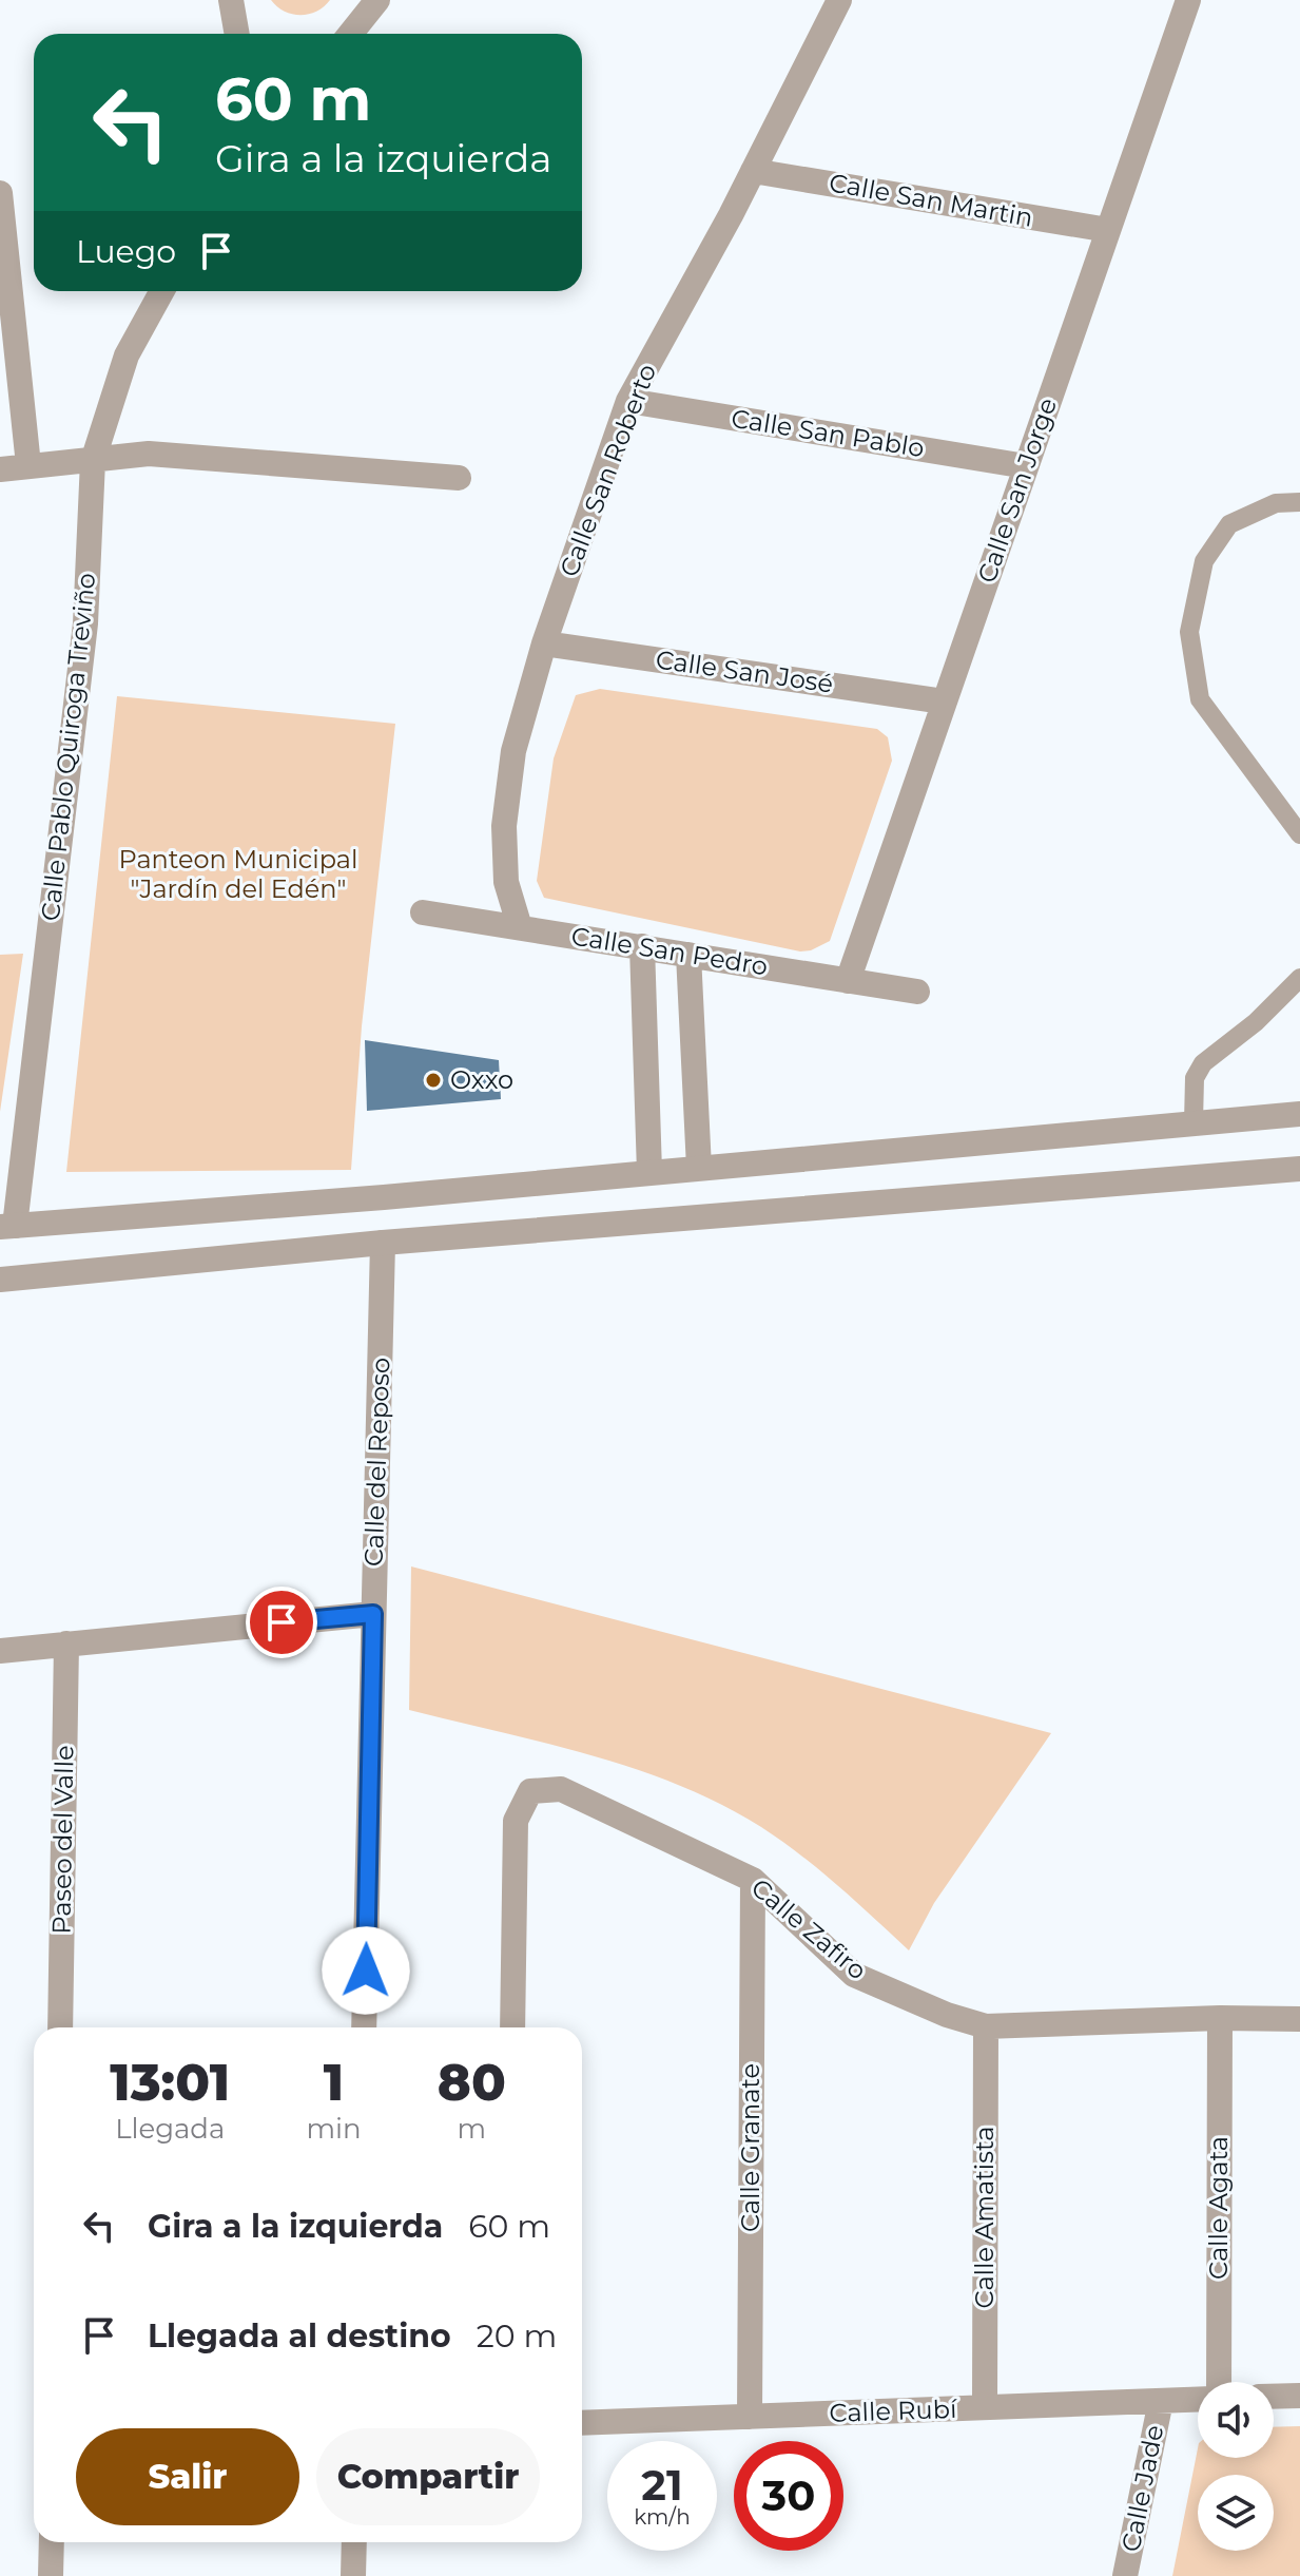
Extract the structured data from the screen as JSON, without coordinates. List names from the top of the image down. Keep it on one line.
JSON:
{"streets":{"street":["Calle San Martin","Calle San Pablo","Calle San Roberto","Calle San Jorge","Calle San José","Calle Pablo Quiroga Treviño","Calle San Pedro","Calle del Reposo","Paseo del Valle","Calle Zafiro","Calle Granate","Calle Agata","Calle Amatista","Calle Rubí","Calle Jade"]},"crossings":[["Calle San Martin","Calle San Roberto"],["Calle San Martin","Calle San Jorge"],["Calle San Pablo","Calle San Roberto"],["Calle San Pablo","Calle San Jorge"],["Calle San Roberto","Calle San José"],["Calle San Roberto","Calle San Pedro"],["Calle San Jorge","Calle San José"],["Calle San Jorge","Calle San Pedro"],["Calle Zafiro","Calle Granate"],["Calle Zafiro","Calle Agata"],["Calle Zafiro","Calle Amatista"],["Calle Granate","Calle Rubí"],["Calle Amatista","Calle Rubí"],["Calle Rubí","Calle Jade"]],"parks":["Panteon Municipal \"Jardín del Edén\""],"places":["Oxxo"],"page":{"turn":["60 m","Gira a la izquierda"],"then":"Luego","eta":["13:01","Llegada","1","min","80","m"],"list":[{"name":"Gira a la izquierda","value":"60 m"},{"name":"Llegada al destino","value":"20 m"}],"buttons":["Salir","Compartir"],"speed":"21 km/h","limit":"30"}}
